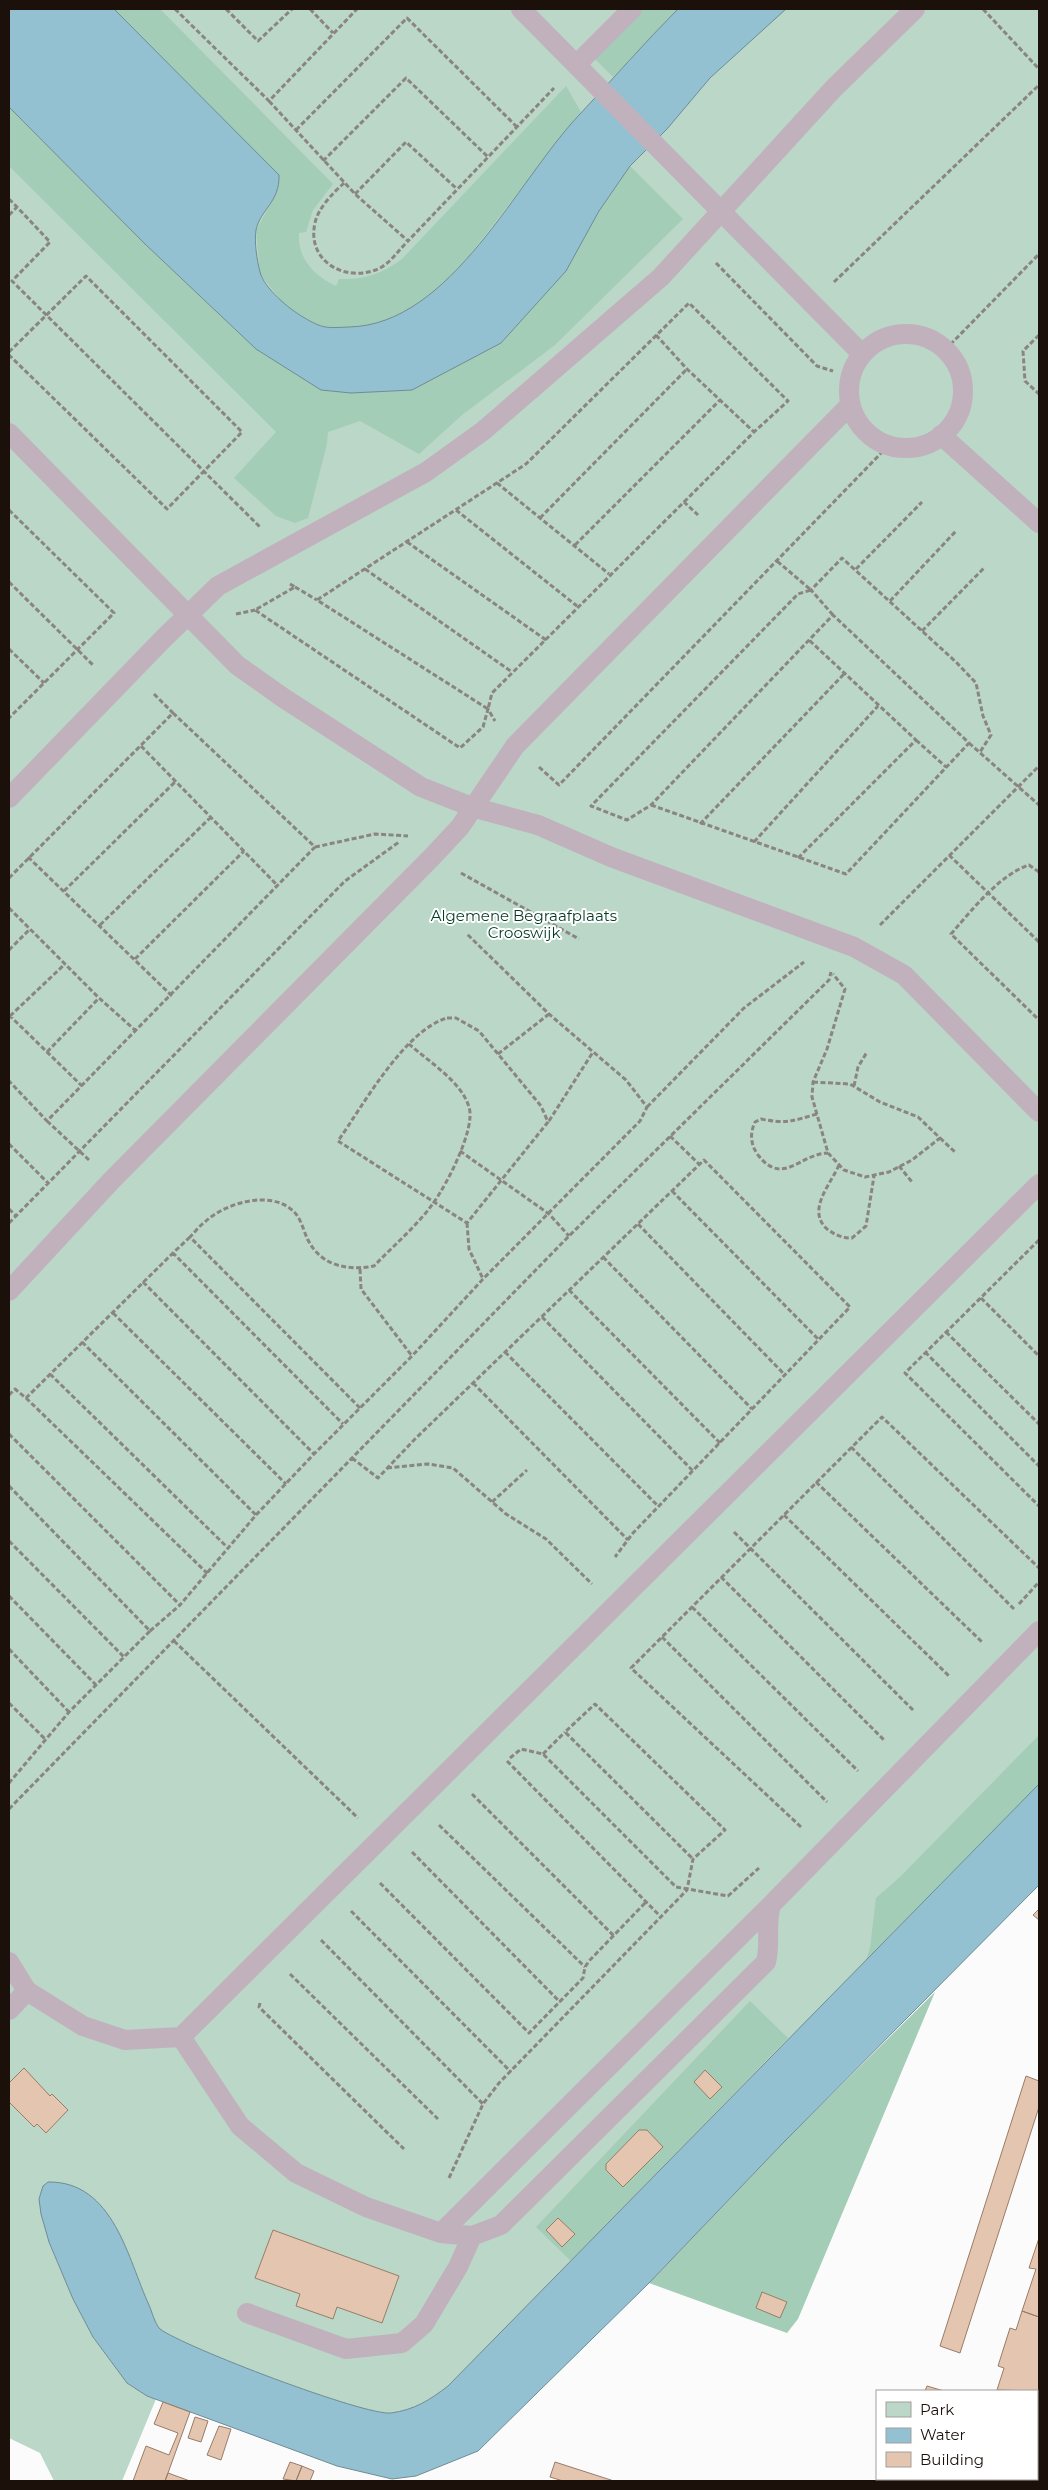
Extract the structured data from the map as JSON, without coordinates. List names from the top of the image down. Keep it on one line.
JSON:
{"parks":["Algemene Begraafplaats Crooswijk"],"legend":["Park","Water","Building"]}
